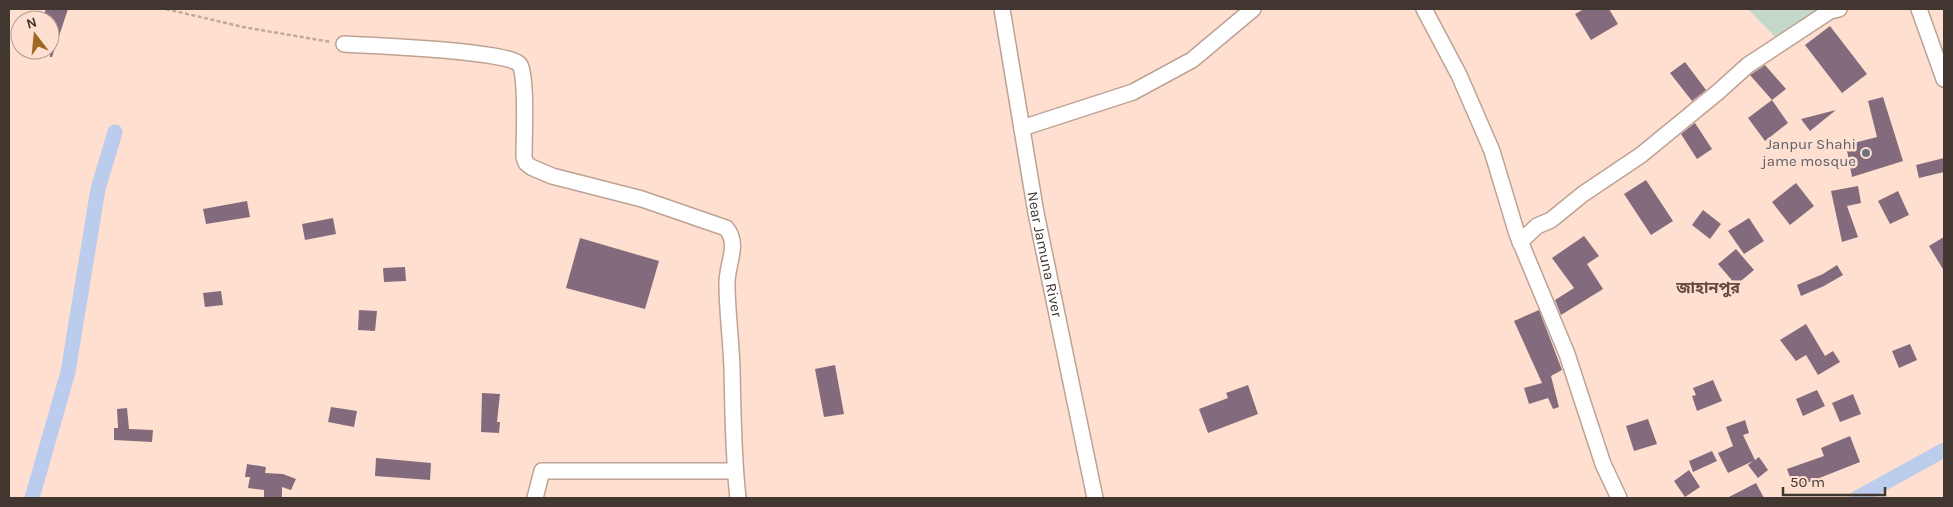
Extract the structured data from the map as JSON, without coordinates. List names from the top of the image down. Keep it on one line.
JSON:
{"streets":{"street":["Near Jamuna River"]},"districts":["জাহানপুর"],"places":["Janpur Shahi jame mosque"],"scale_bar":"50 m","north":"top"}
